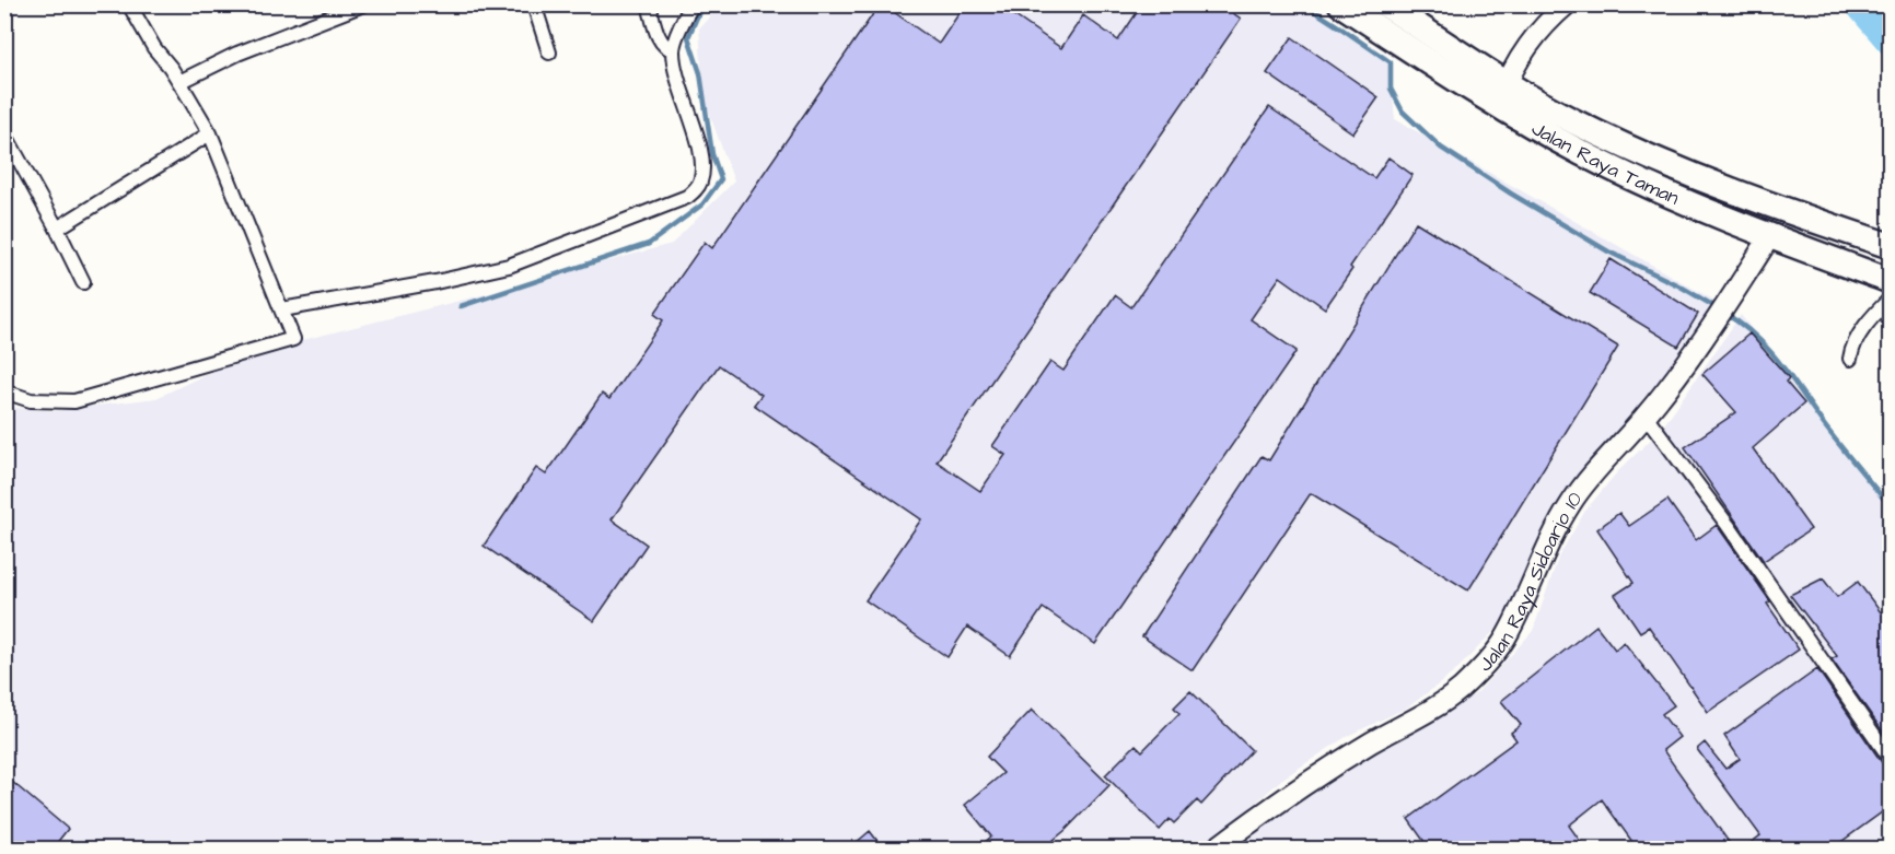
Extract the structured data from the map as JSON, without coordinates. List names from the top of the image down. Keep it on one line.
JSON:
{"streets":{"highway":["Jalan Raya Taman"],"street":["Jalan Raya Sidoarjo 10"]},"crossings":[["Jalan Raya Taman","Jalan Raya Sidoarjo 10"]]}
